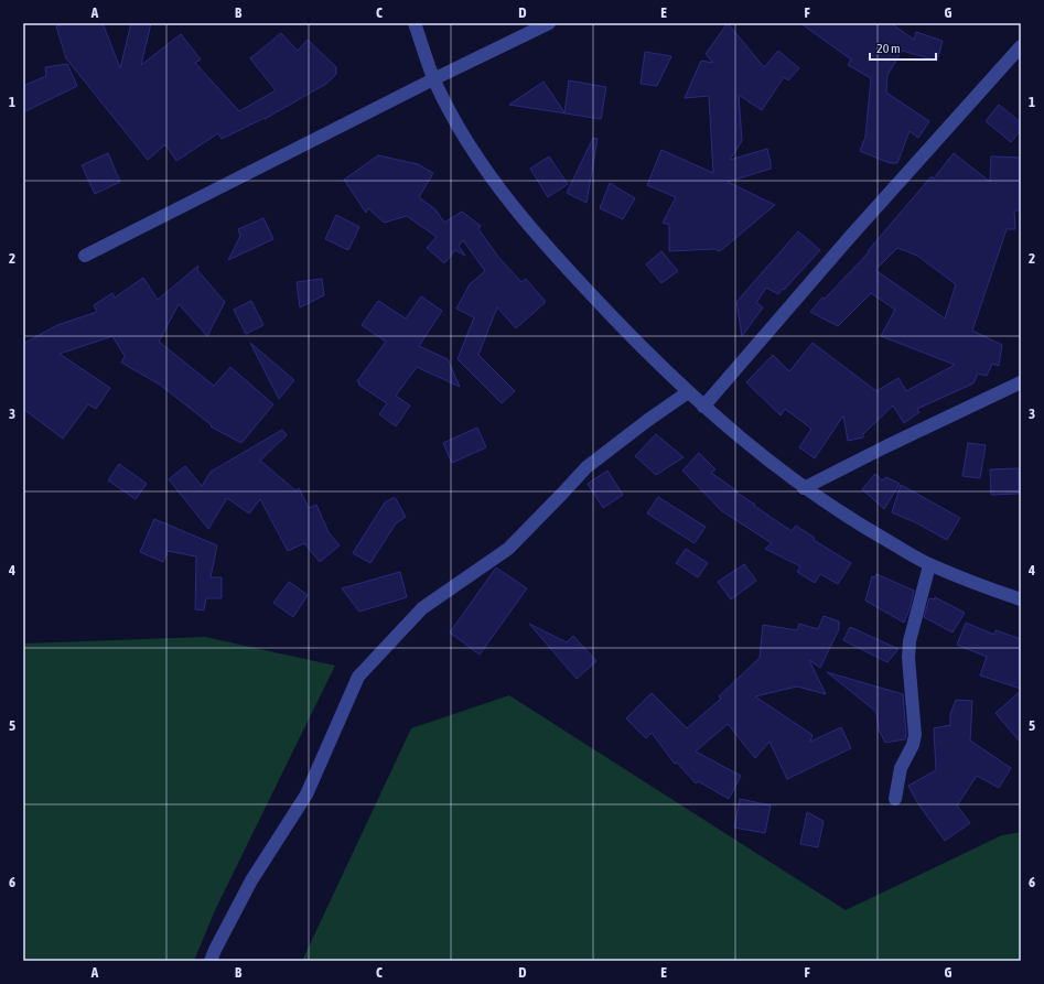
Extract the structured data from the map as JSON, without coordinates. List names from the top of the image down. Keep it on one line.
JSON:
{"scale_bar":"20 m","grid":{"columns":["A","B","C","D","E","F","G"],"rows":["1","2","3","4","5","6"]}}
